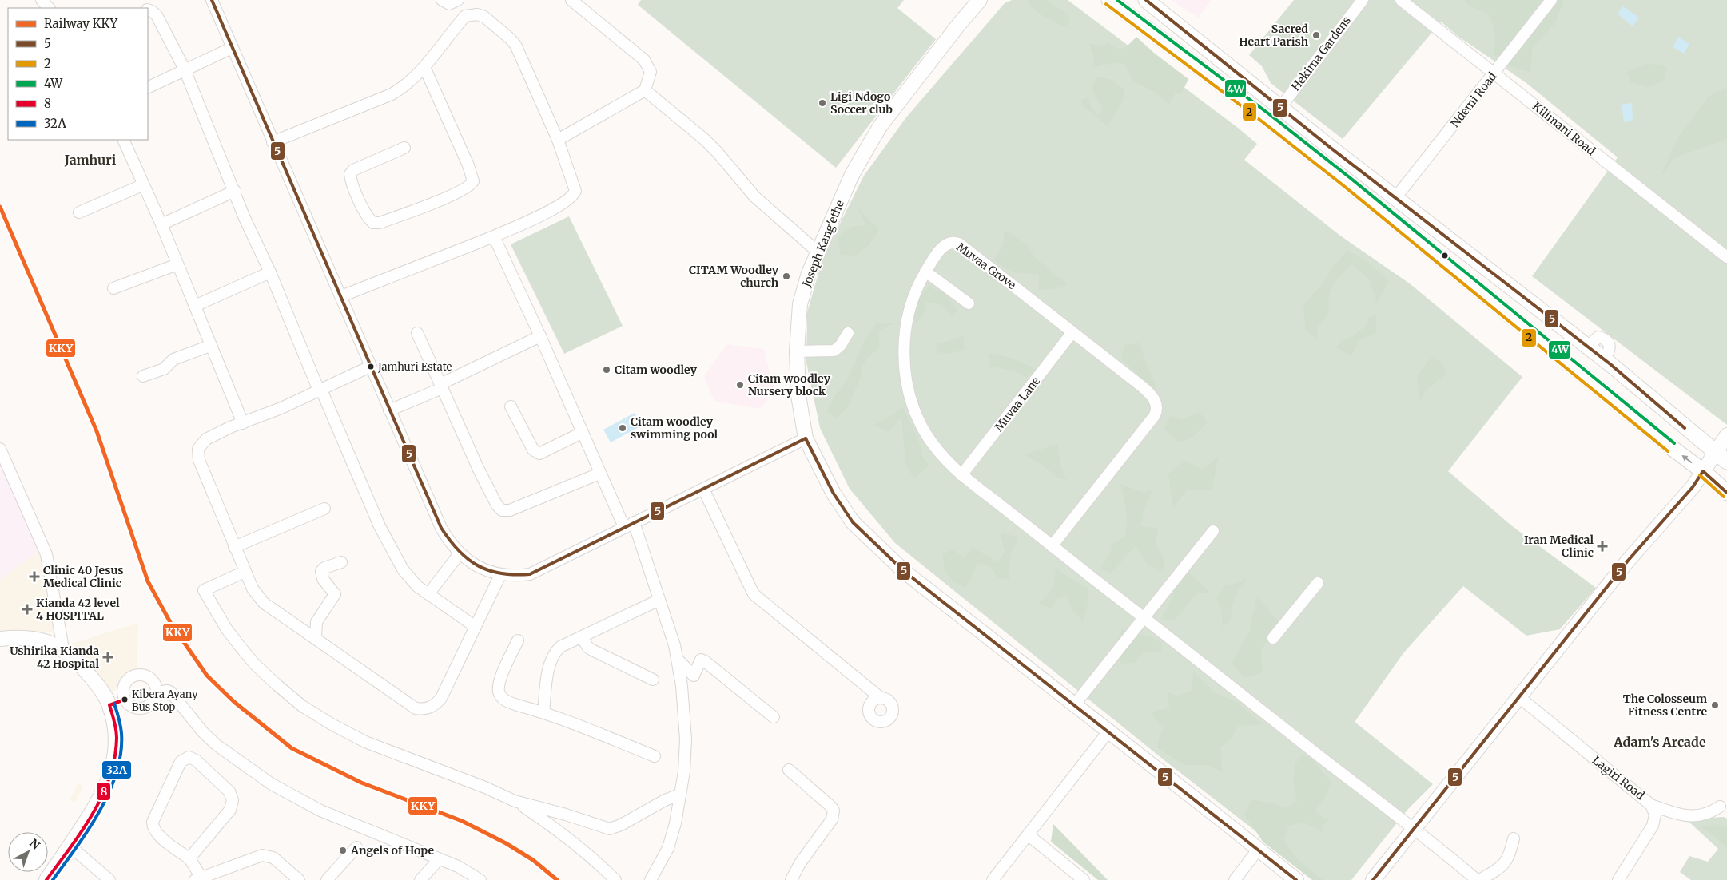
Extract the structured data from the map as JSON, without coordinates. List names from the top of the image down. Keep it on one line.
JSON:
{"streets":{"street":["Hekima Gardens","Ndemi Road","Kilimani Road","Joseph Kang'ethe","Muvaa Grove","Muvaa Lane","Lagiri Road"]},"crossings":[["Ndemi Road","Kilimani Road"],["Muvaa Grove","Muvaa Lane"]],"districts":["Jamhuri","Adam's Arcade"],"places":{"other":["Sacred Heart Parish","Ligi Ndogo Soccer club","CITAM Woodley church","Jamhuri Estate","Citam woodley","Citam woodley Nursery block","Citam woodley swimming pool","Kibera Ayany Bus Stop","The Colosseum Fitness Centre","Angels of Hope"],"health":["Iran Medical Clinic","Clinic 40 Jesus Medical Clinic","Kianda 42 level 4 HOSPITAL","Ushirika Kianda 42 Hospital"]},"lines":["transit line 5","transit line 4W","transit line 2","rail line KKY","transit line 8","transit line 32A"],"legend":["Railway KKY","5","2","4W","8","32A"],"north":"top right"}
